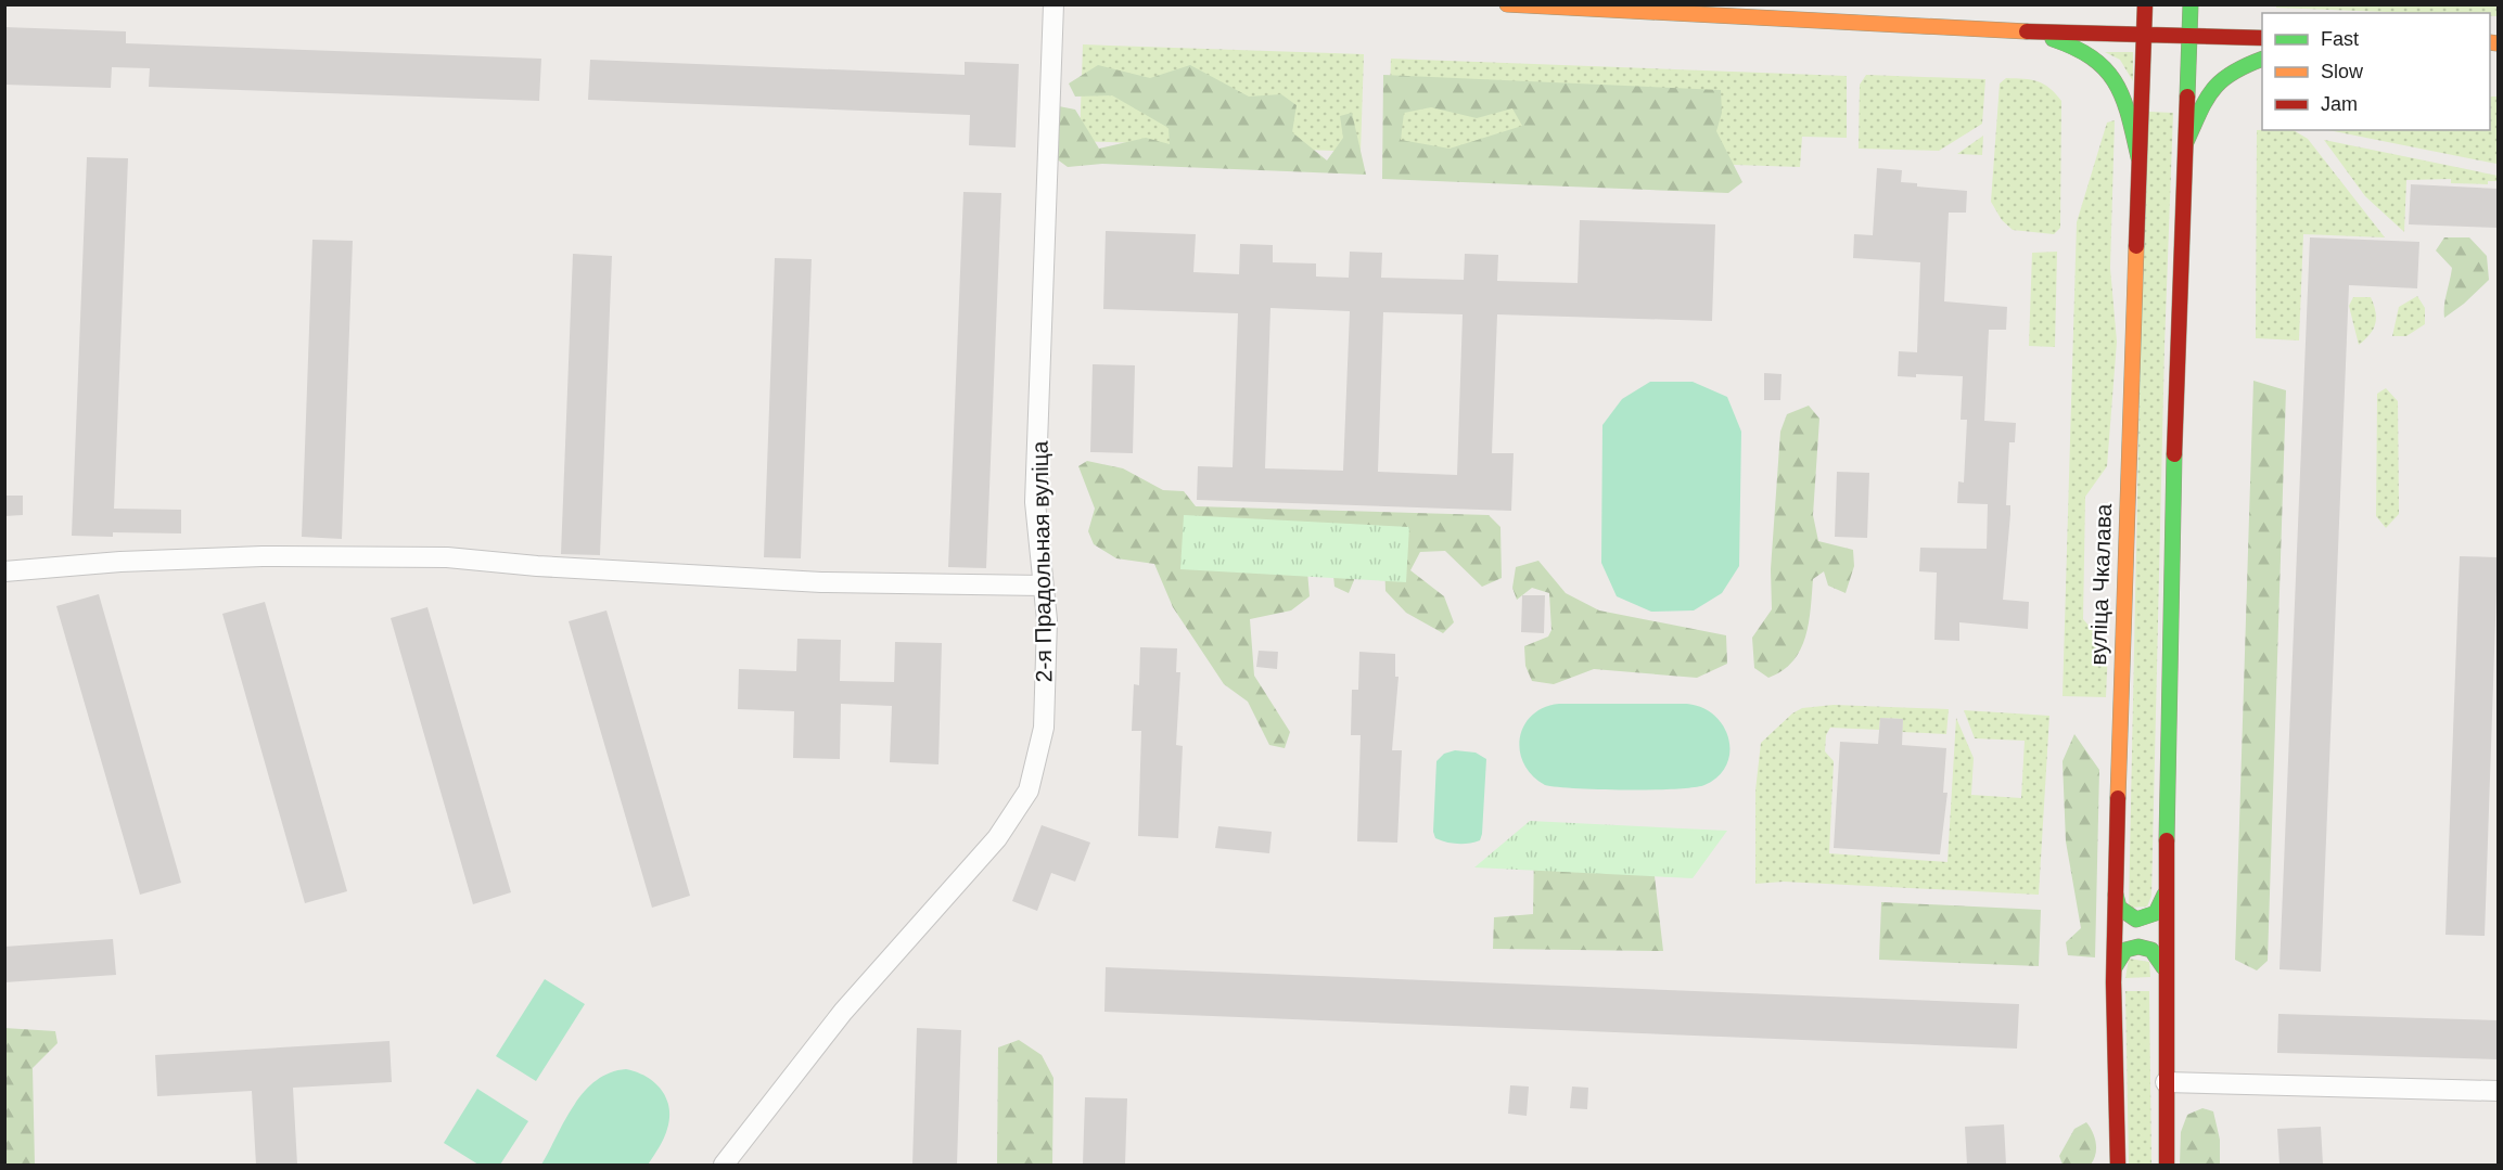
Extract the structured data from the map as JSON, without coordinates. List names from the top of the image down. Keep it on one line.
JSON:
{"streets":{"main road":["вуліца Чкалава"],"street":["2-я Прадольная вуліца"]},"legend":["Fast","Slow","Jam"]}
